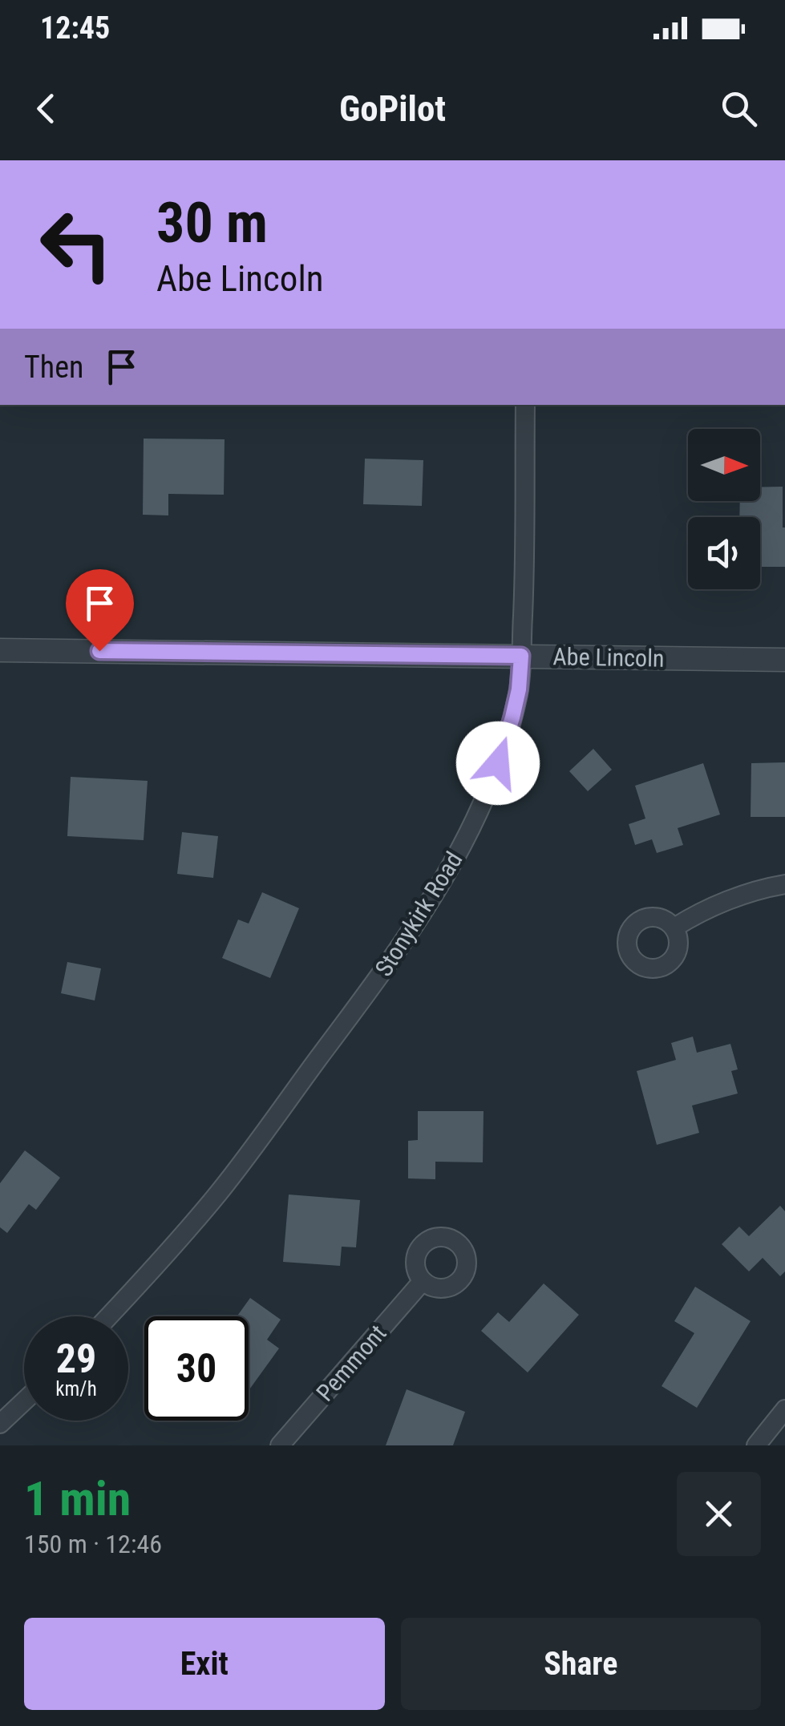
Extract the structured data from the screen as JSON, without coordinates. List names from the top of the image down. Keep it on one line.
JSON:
{"streets":{"street":["Abe Lincoln","Stonykirk Road","Pemmont"]},"crossings":[["Abe Lincoln","Stonykirk Road"]],"north":"right","page":{"status":"12:45","header":"GoPilot","turn":["30 m","Abe Lincoln"],"then":"Then","speed":"29 km/h","limit":"30","heading":["1 min","150 m · 12:46"],"buttons":["Exit","Share"]}}
